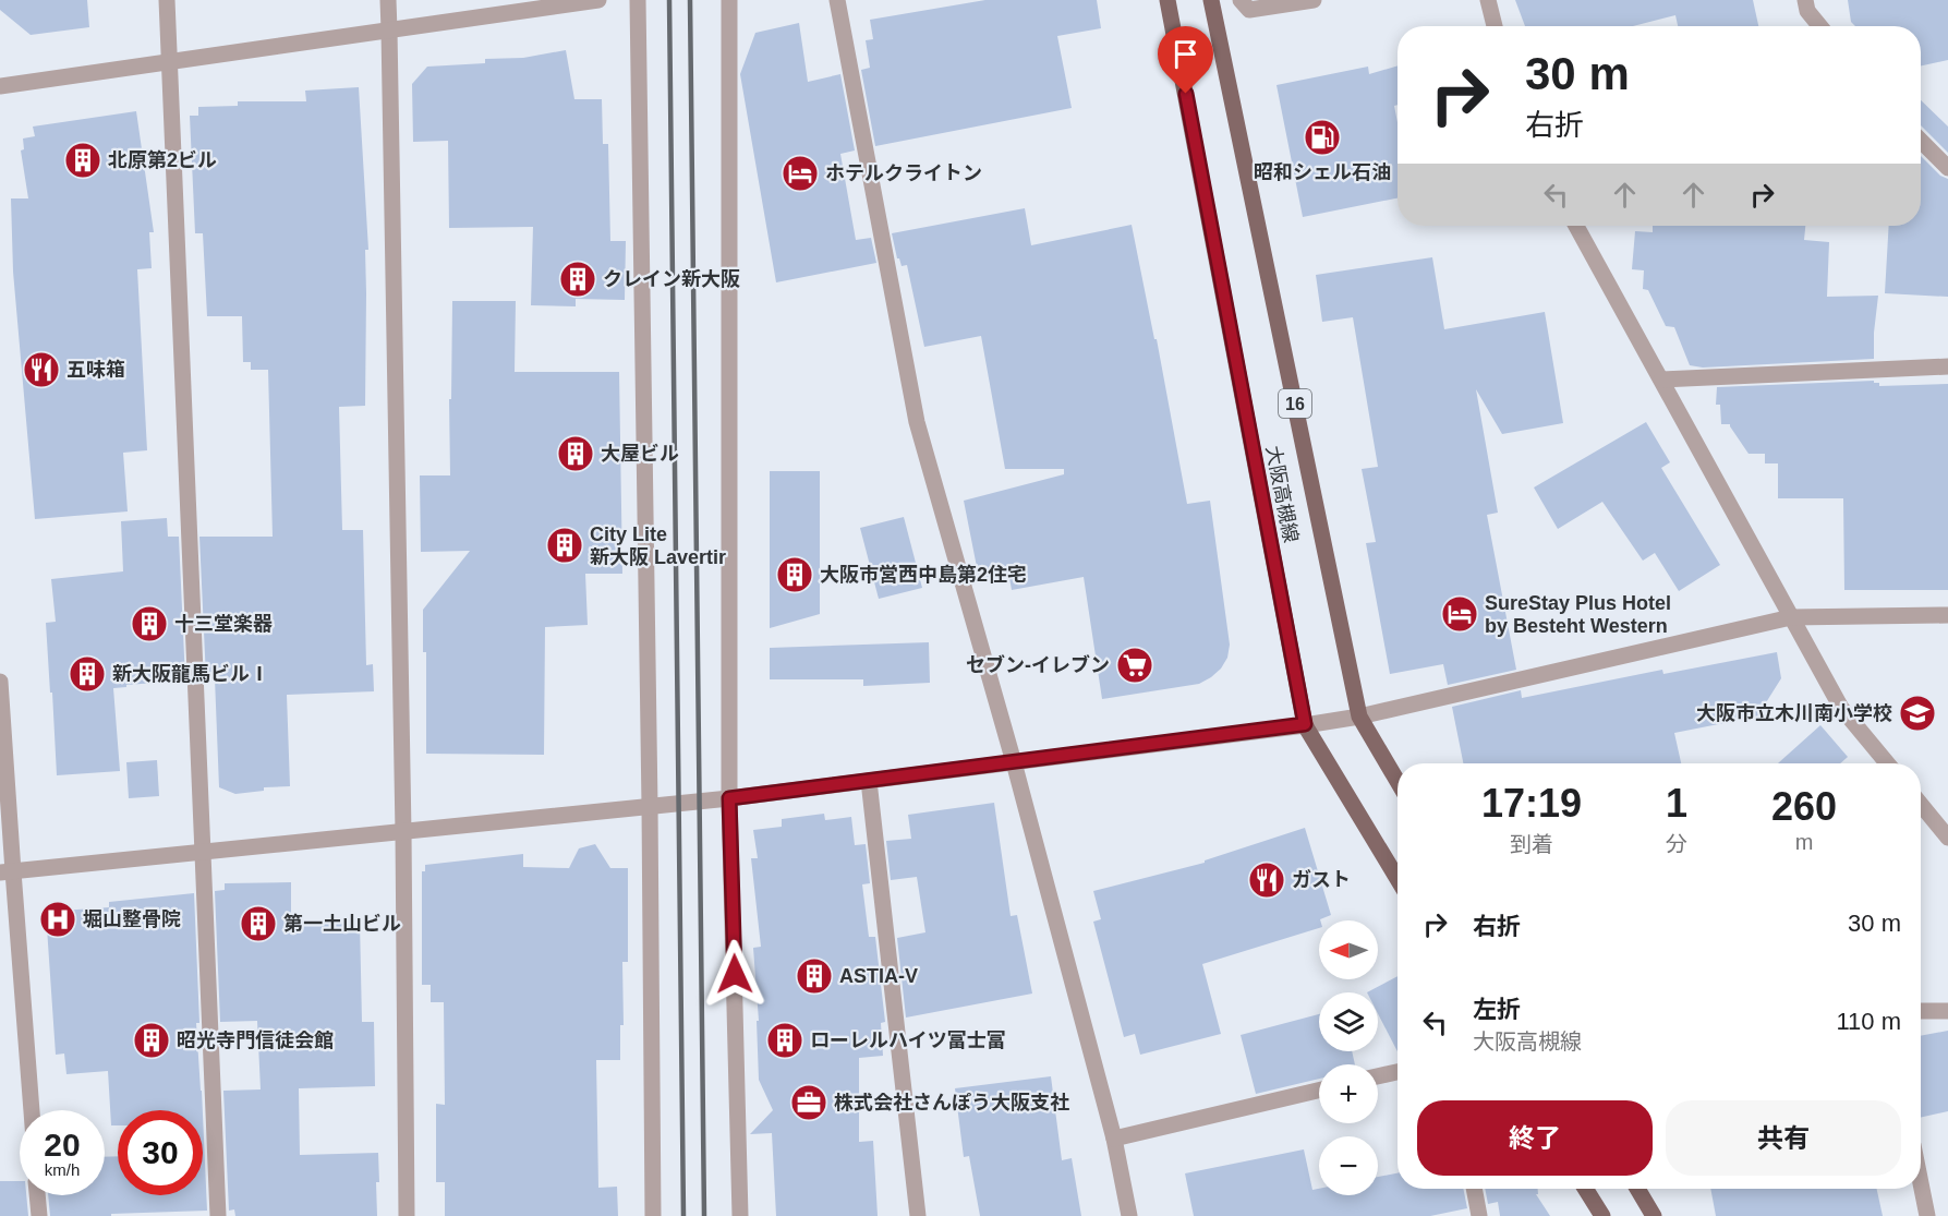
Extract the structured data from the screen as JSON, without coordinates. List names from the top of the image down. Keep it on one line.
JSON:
{"streets":{"main road":["16","大阪高槻線"]},"places":{"fuel station":["昭和シェル石油"],"building":["北原第2ビル","クレイン新大阪","大屋ビル","City Lite 新大阪 Lavertir","大阪市営西中島第2住宅","十三堂楽器","新大阪龍馬ビルⅠ","第一土山ビル","ASTIA-V","昭光寺門信徒会館","ローレルハイツ富士富"],"hotel":["ホテルクライトン","SureStay Plus Hotel by Besteht Western"],"restaurant":["五味箱","ガスト"],"supermarket":["セブン-イレブン"],"school or university":["大阪市立木川南小学校"],"hospital":["堀山整骨院"],"office":["株式会社さんぽう大阪支社"]},"north":"left","page":{"turn":["30 m","右折"],"eta":["17:19","到着","1","分","260","m"],"list":[{"name":"右折","value":"30 m"},{"name":"左折","note":"大阪高槻線","value":"110 m"}],"map_buttons":["+","−"],"buttons":["終了","共有"],"speed":"20 km/h","limit":"30"}}
